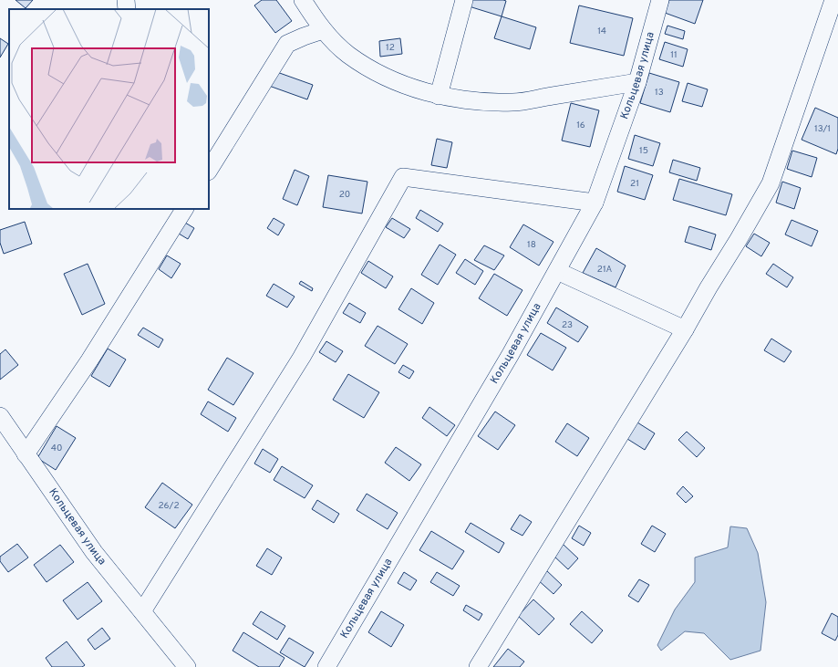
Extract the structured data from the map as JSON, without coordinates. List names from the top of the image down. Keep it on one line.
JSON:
{"streets":{"street":["Кольцевая улица"]},"house_numbers":["14","12","11","13","16","13/1","15","21","20","18","21А","23","40","26/2"]}
